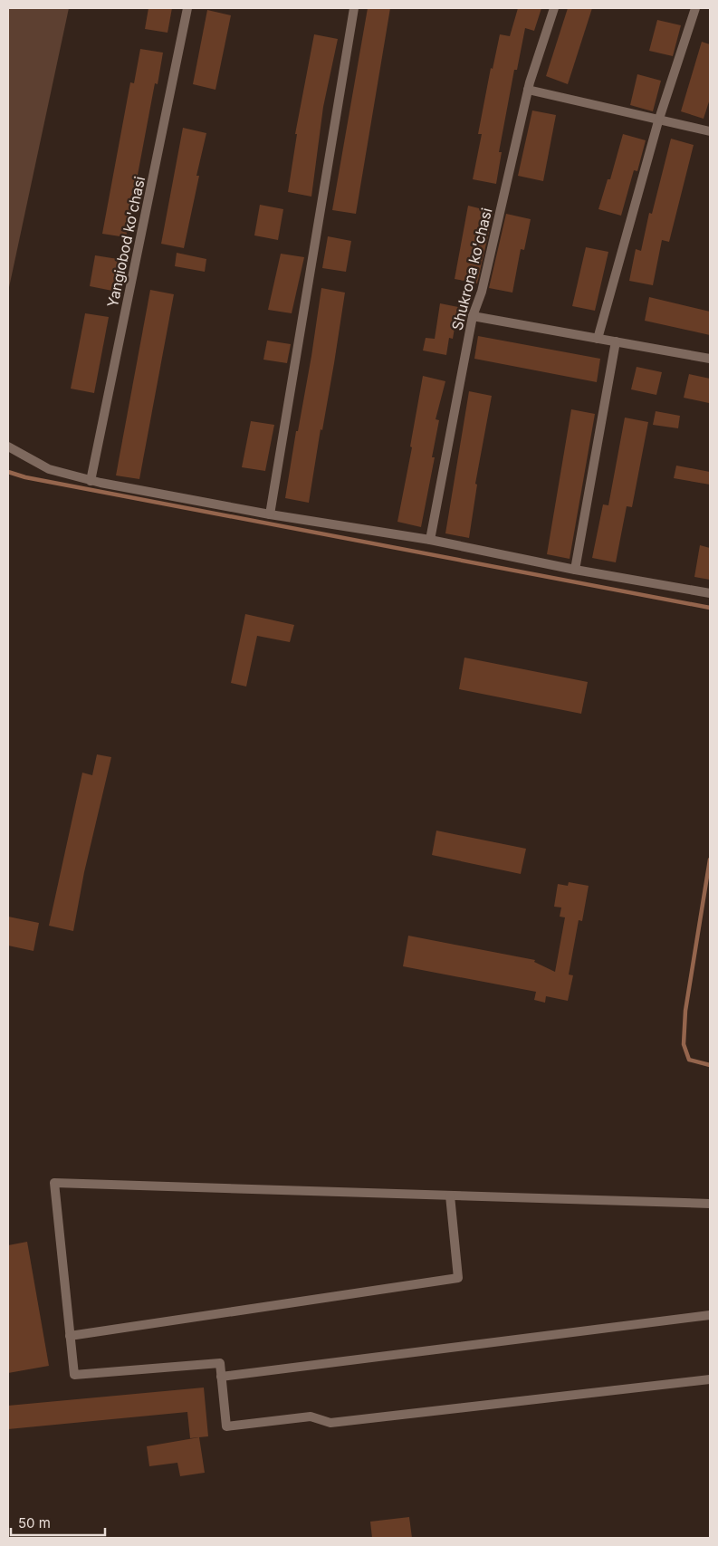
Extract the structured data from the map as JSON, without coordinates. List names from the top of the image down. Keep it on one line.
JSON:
{"streets":{"street":["Yangiobod ko'chasi","Shukrona ko'chasi"]},"scale_bar":"50 m"}
